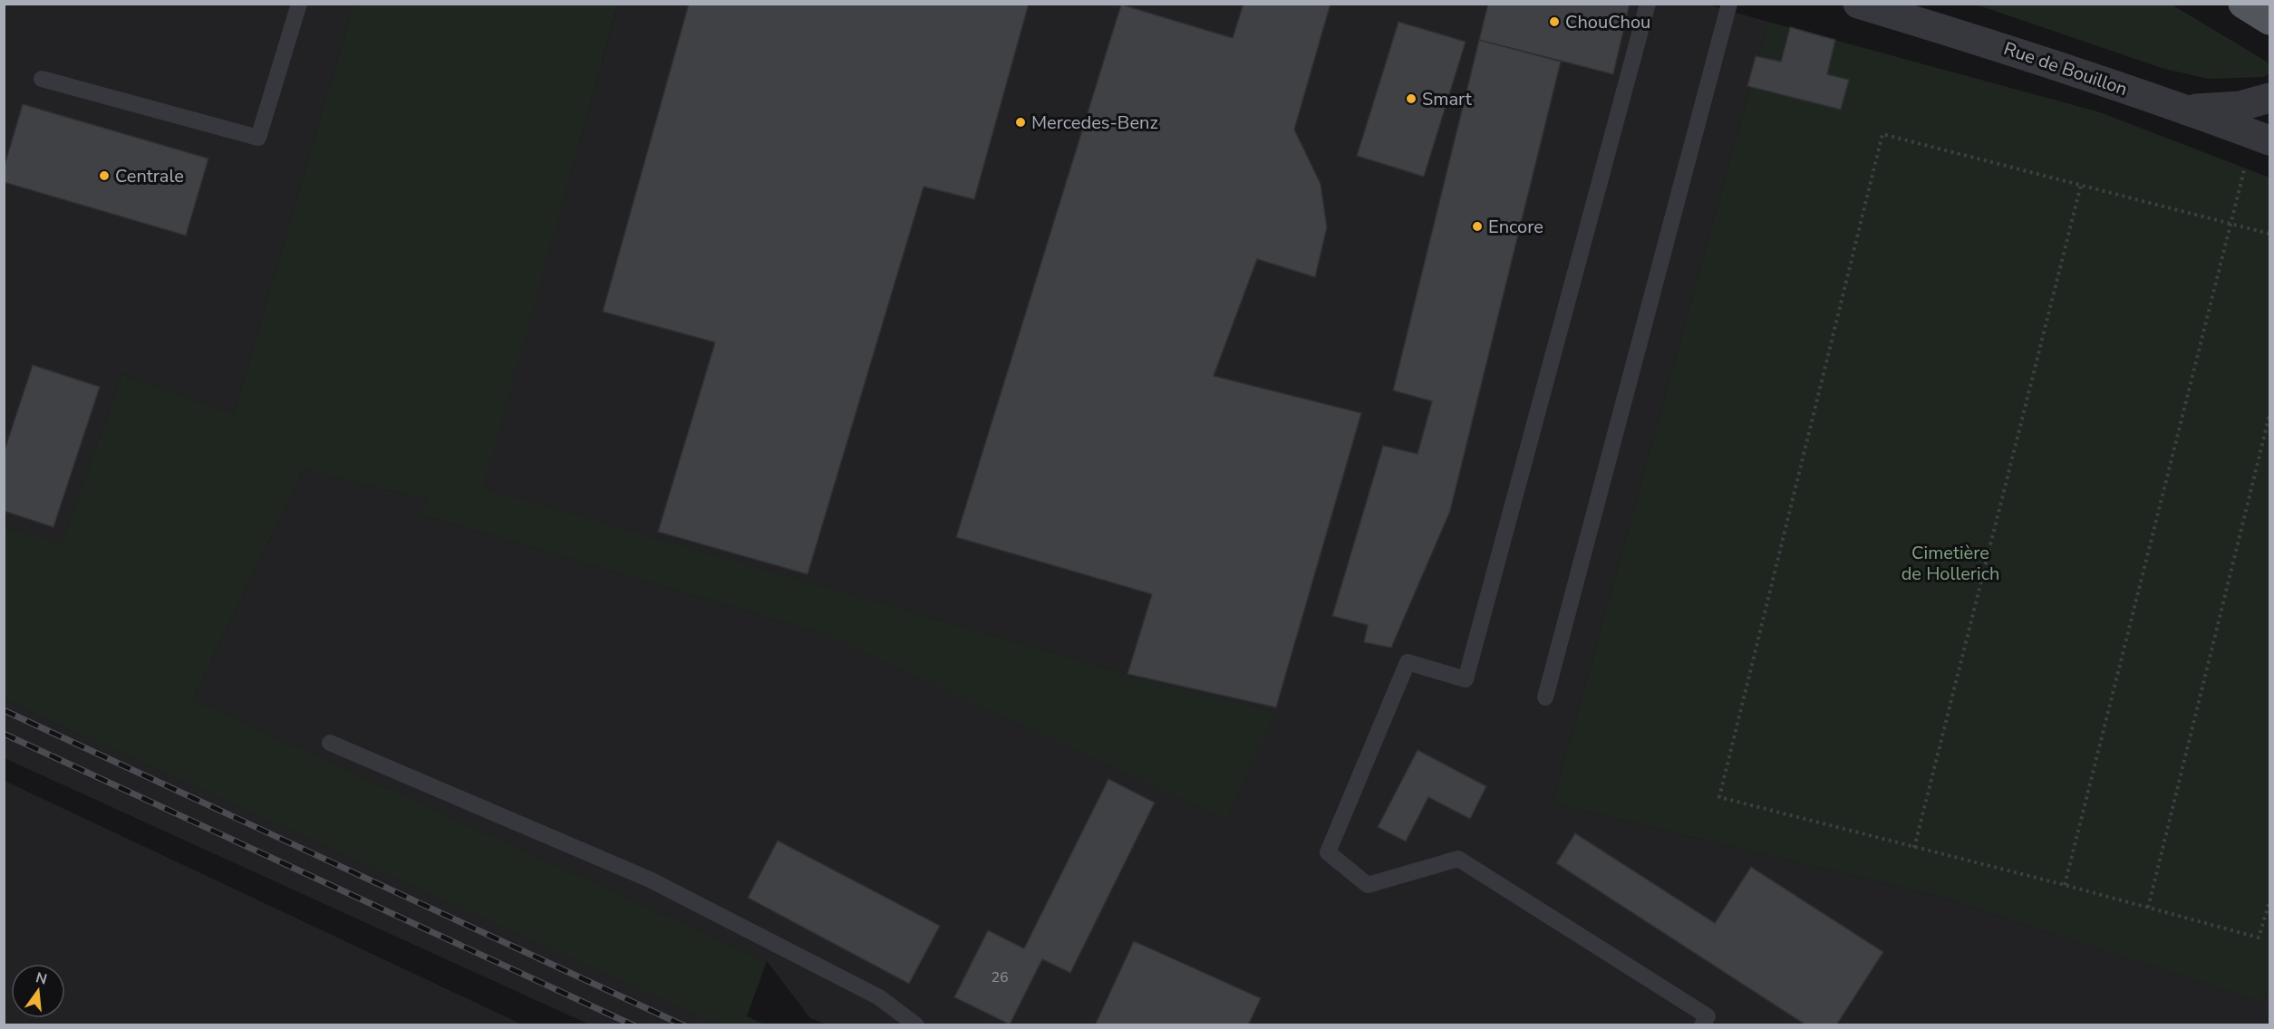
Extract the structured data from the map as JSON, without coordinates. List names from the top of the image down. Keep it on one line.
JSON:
{"streets":{"street":["Rue de Bouillon"]},"parks":["Cimetière de Hollerich"],"places":["ChouChou","Smart","Mercedes-Benz","Centrale","Encore"],"house_numbers":["26"],"north":"top"}
